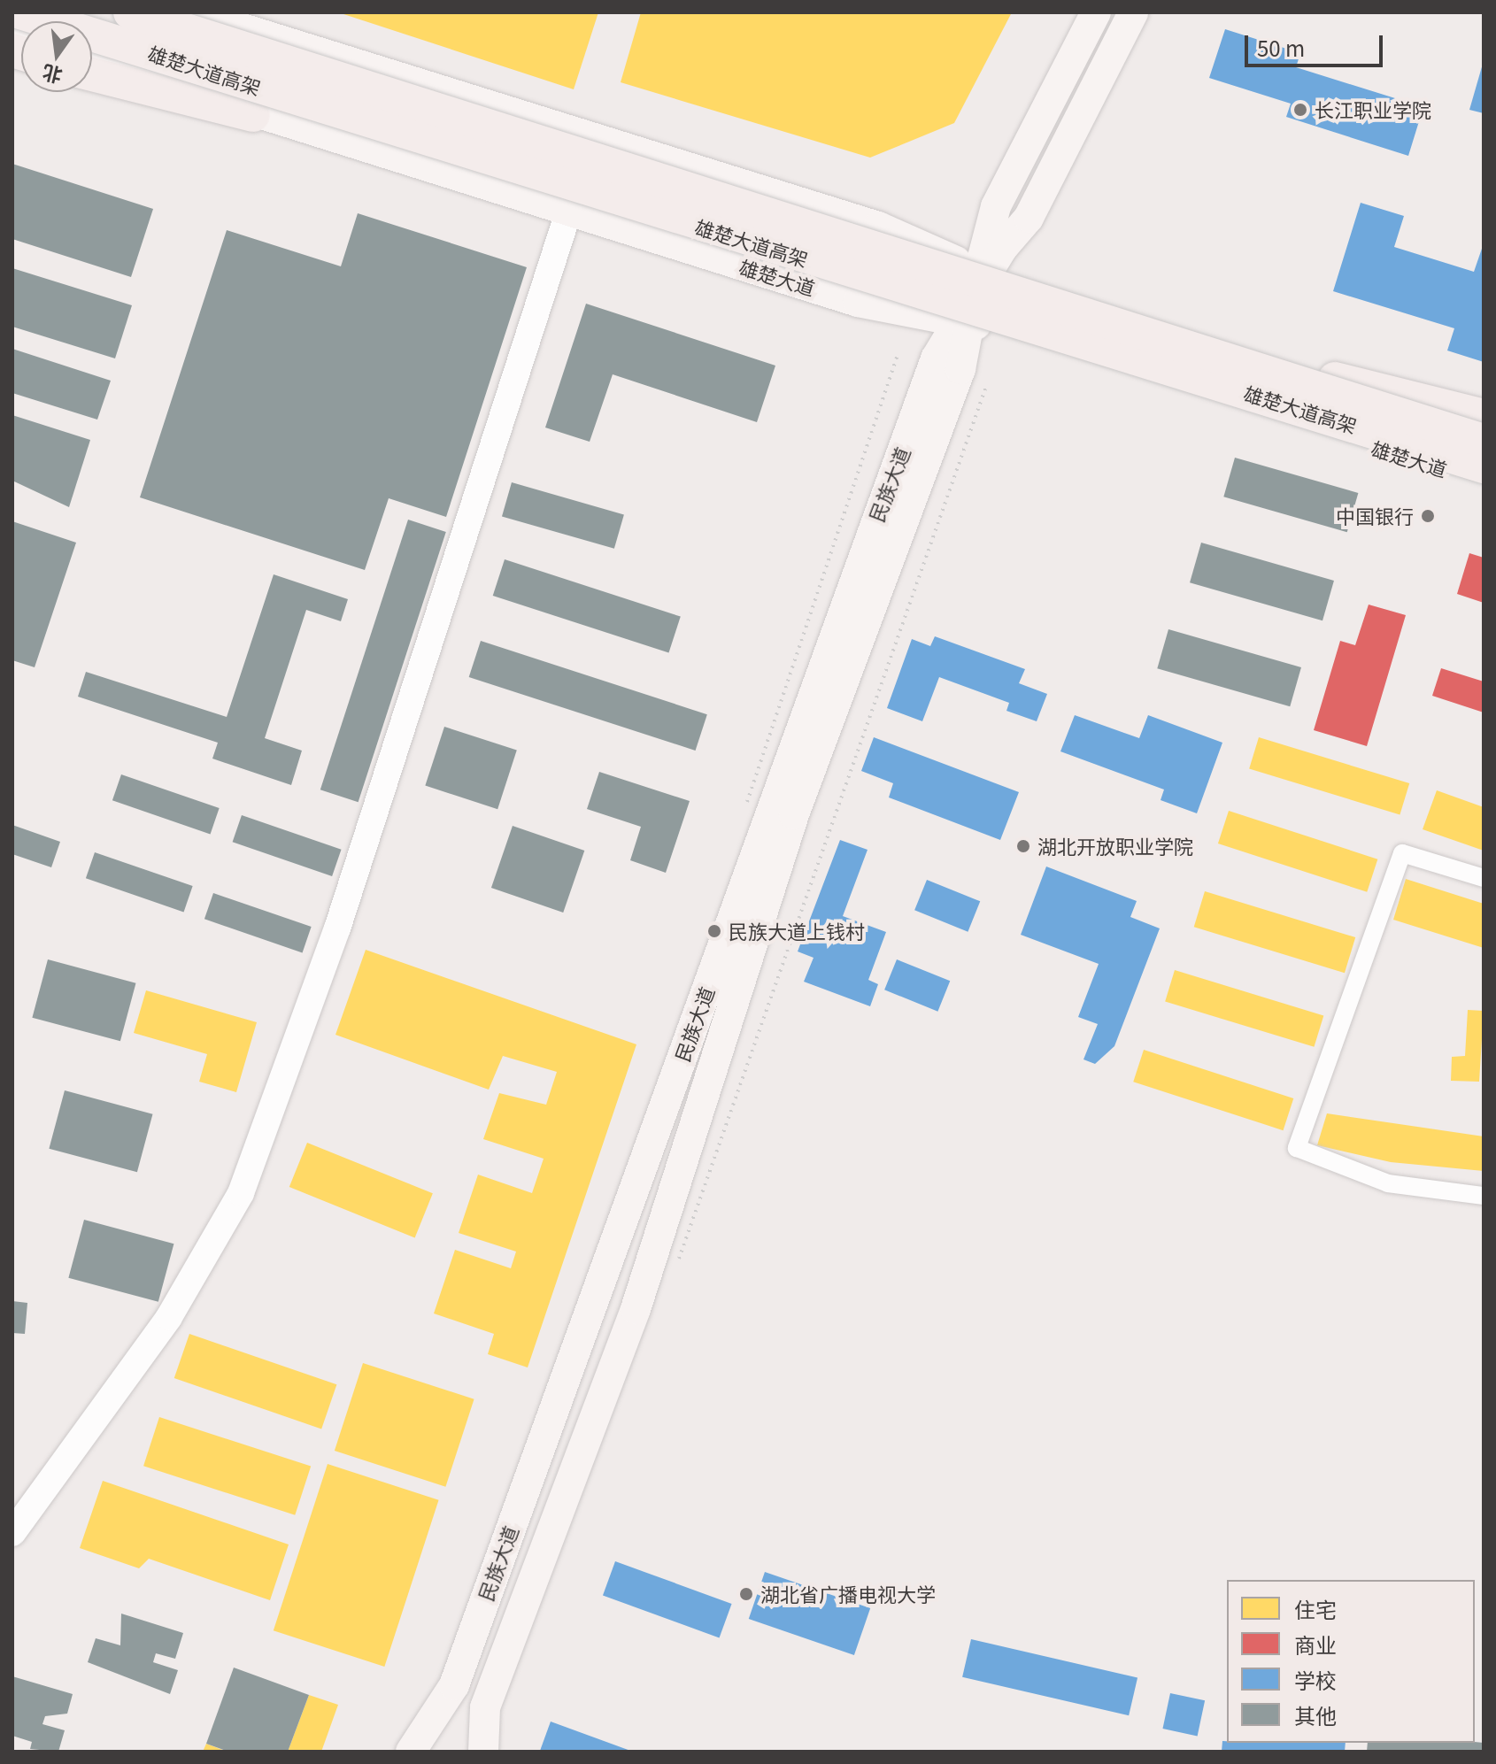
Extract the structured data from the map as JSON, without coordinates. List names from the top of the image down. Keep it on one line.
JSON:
{"streets":{"highway":["雄楚大道高架"],"main road":["雄楚大道","民族大道"]},"crossings":[["雄楚大道","民族大道"]],"places":["长江职业学院","中国银行","湖北开放职业学院","民族大道上钱村","湖北省广播电视大学"],"legend":["住宅","商业","学校","其他"],"scale_bar":"50 m","north":"bottom"}
